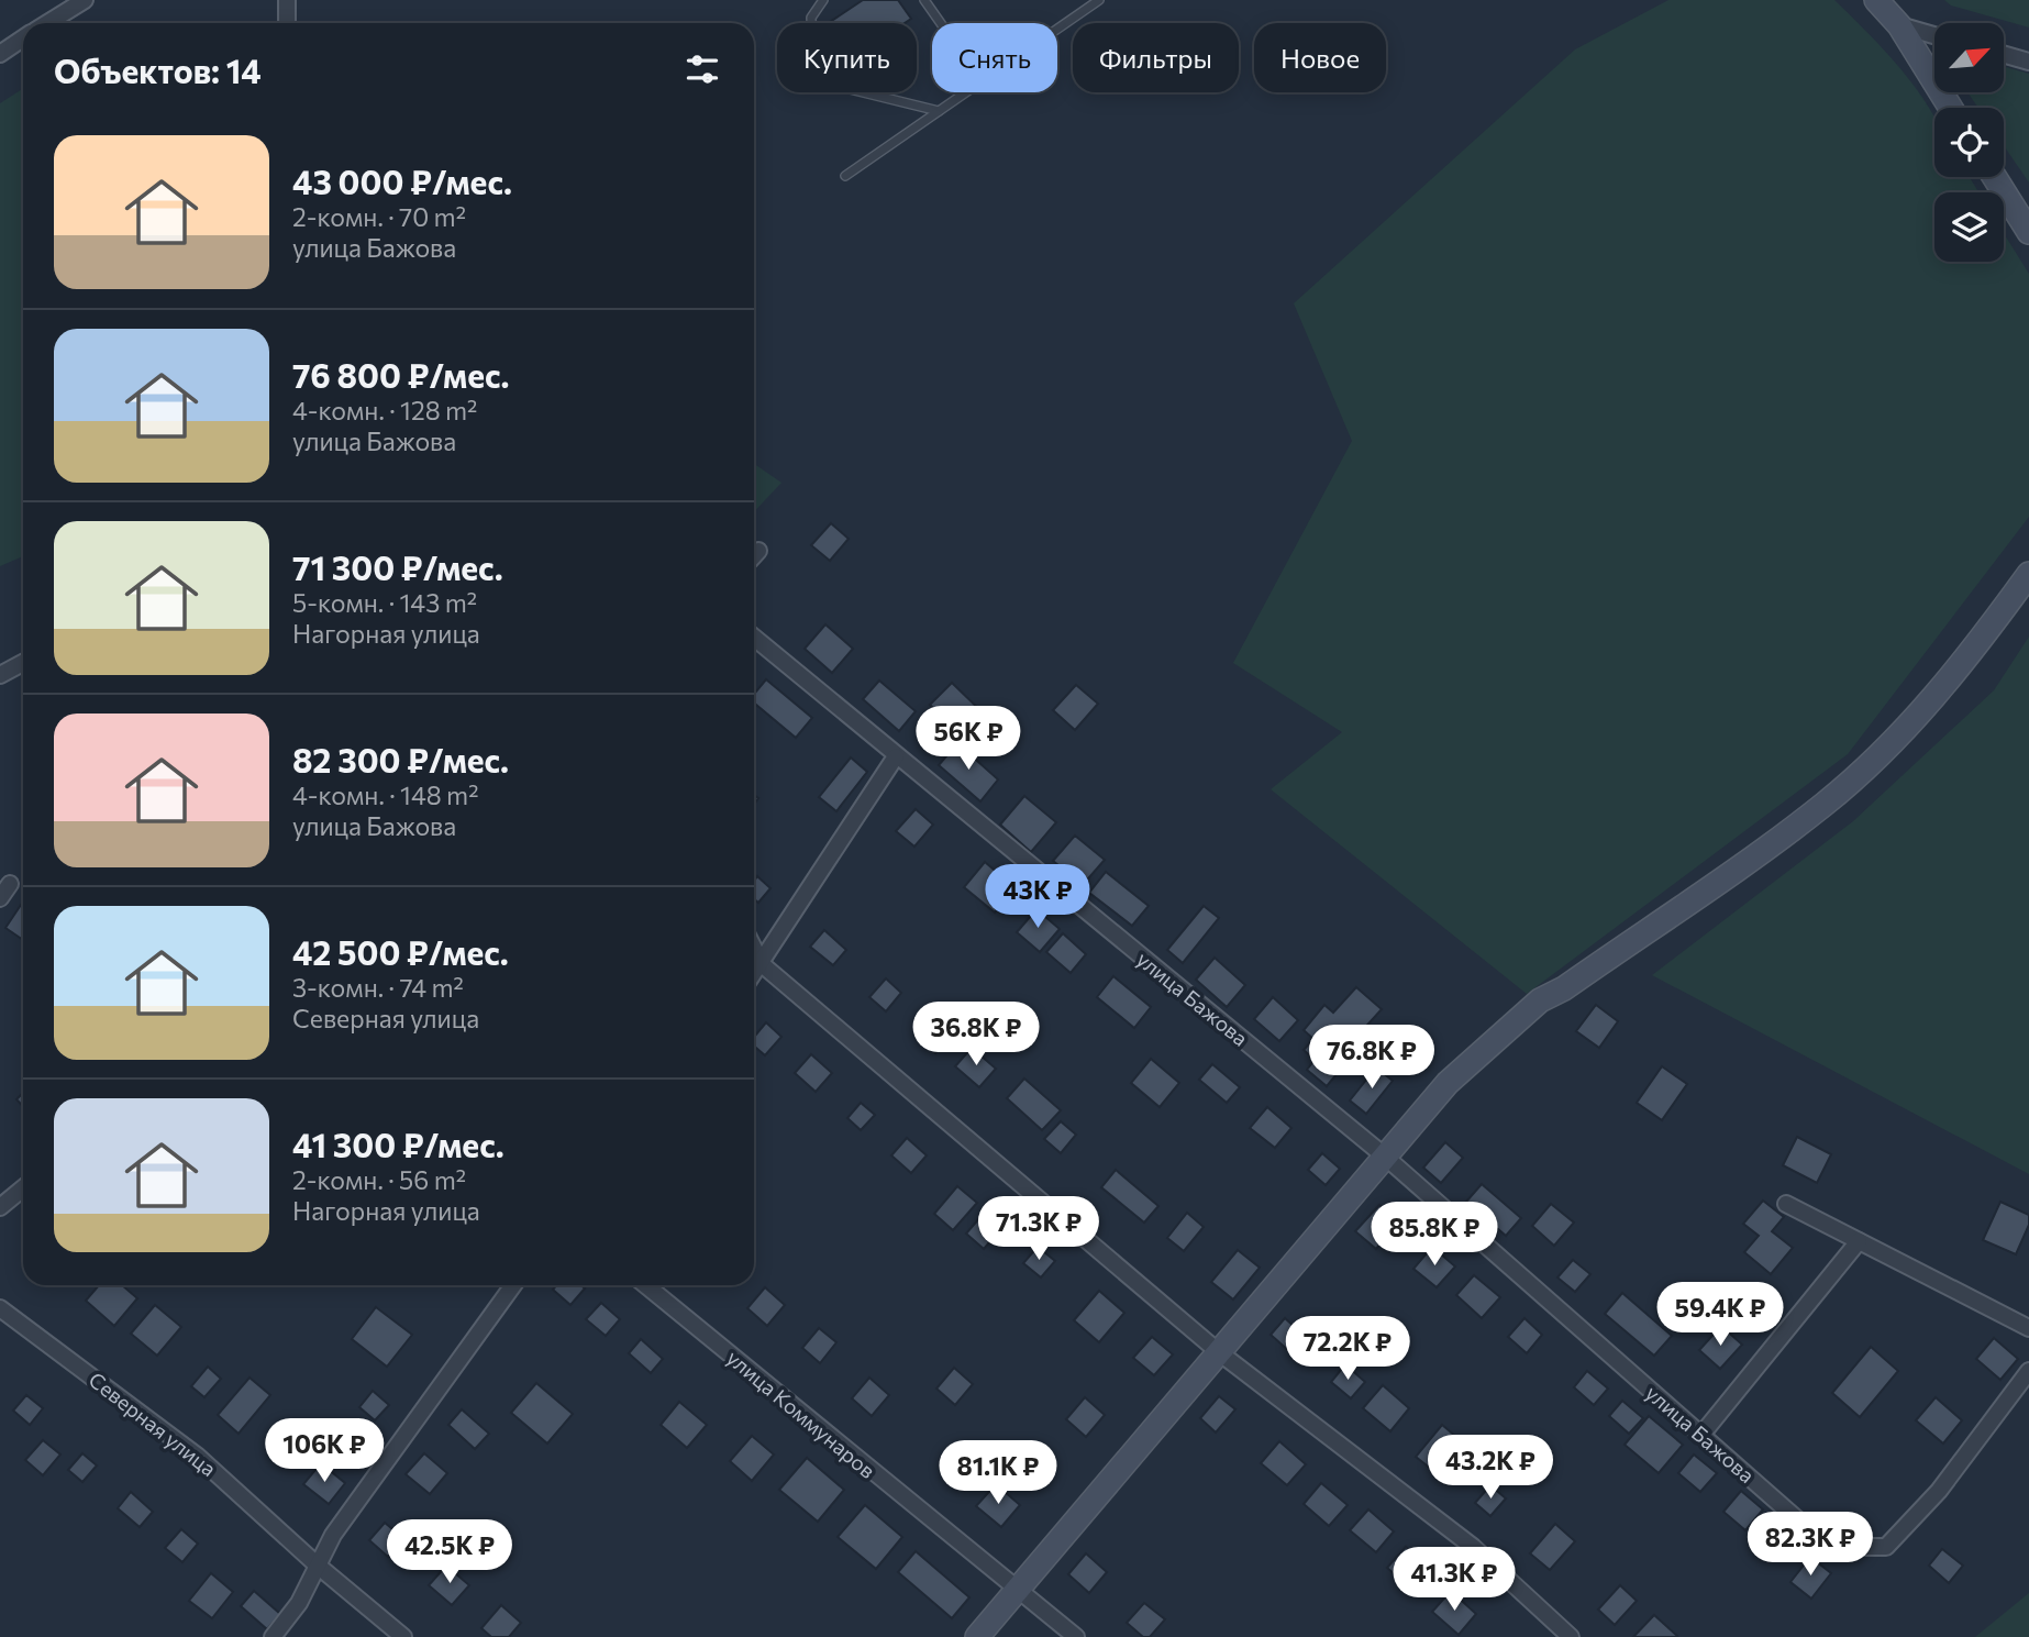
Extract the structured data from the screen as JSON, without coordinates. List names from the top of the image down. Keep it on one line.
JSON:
{"streets":{"street":["улица Бажова","улица Коммунаров","Северная улица"]},"north":"top right","page":{"chip":["Купить","Снять","Фильтры","Новое"],"heading":"Объектов: 14","list":[{"name":"43 000 ₽/мес.","note":"2-комн. · 70 m² · улица Бажова"},{"name":"76 800 ₽/мес.","note":"4-комн. · 128 m² · улица Бажова"},{"name":"71 300 ₽/мес.","note":"5-комн. · 143 m² · Нагорная улица"},{"name":"82 300 ₽/мес.","note":"4-комн. · 148 m² · улица Бажова"},{"name":"42 500 ₽/мес.","note":"3-комн. · 74 m² · Северная улица"},{"name":"41 300 ₽/мес.","note":"2-комн. · 56 m² · Нагорная улица"}],"price":["56K ₽","43K ₽","36.8K ₽","76.8K ₽","71.3K ₽","85.8K ₽","59.4K ₽","72.2K ₽","106K ₽","43.2K ₽","81.1K ₽","82.3K ₽","42.5K ₽","41.3K ₽"]}}
